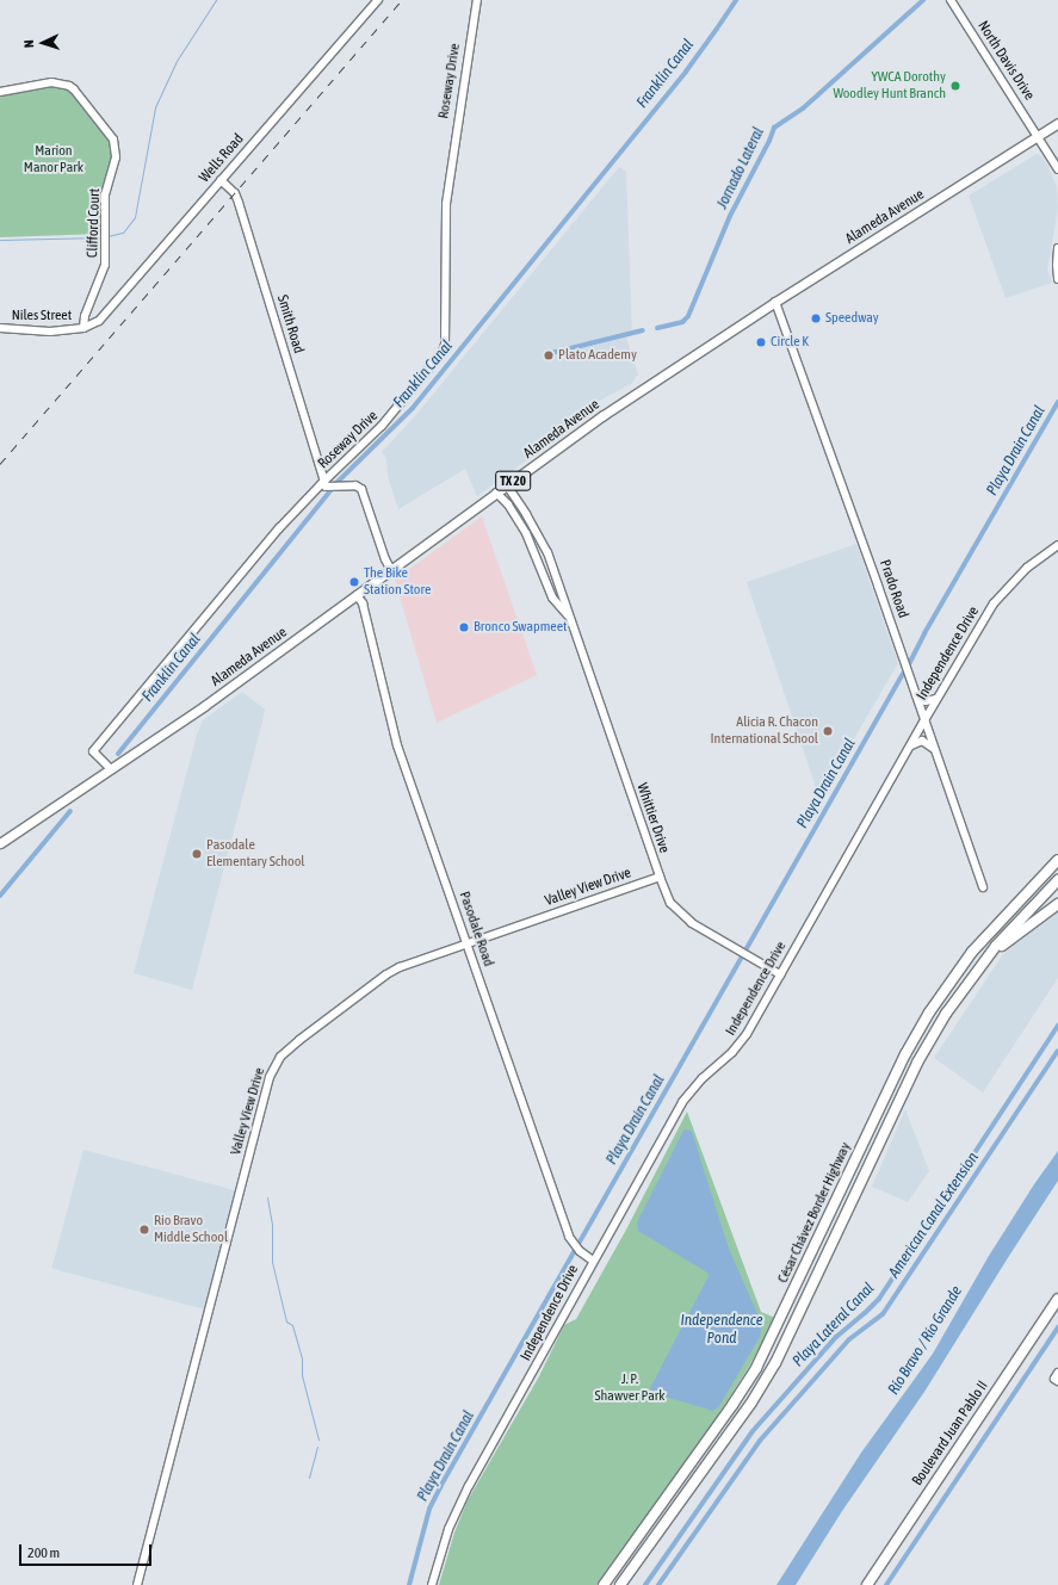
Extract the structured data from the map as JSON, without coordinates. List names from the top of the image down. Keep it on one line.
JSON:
{"streets":{"highway":["César Chávez Border Highway","Boulevard Juan Pablo II"],"main road":["Alameda Avenue","TX 20"],"street":["North Davis Drive","Roseway Drive","Wells Road","Clifford Court","Niles Street","Smith Road","Prado Road","Independence Drive","Whittier Drive","Valley View Drive","Pasodale Road"]},"crossings":[["North Davis Drive","Alameda Avenue"],["Roseway Drive","Alameda Avenue"],["Roseway Drive","Smith Road"],["Wells Road","Clifford Court"],["Wells Road","Niles Street"],["Wells Road","Smith Road"],["Alameda Avenue","Prado Road"],["Alameda Avenue","Whittier Drive"],["Alameda Avenue","Pasodale Road"],["Clifford Court","Niles Street"],["Prado Road","Independence Drive"],["Independence Drive","Whittier Drive"],["Independence Drive","Pasodale Road"],["Whittier Drive","Valley View Drive"],["Valley View Drive","Pasodale Road"]],"water":["Franklin Canal","Jornado Lateral","Playa Drain Canal","American Canal Extension","Independence Pond","Playa Lateral Canal","Río Bravo / Rio Grande"],"parks":["Marion Manor Park","J. P. Shawver Park"],"places":["YWCA Dorothy Woodley Hunt Branch","Speedway","Circle K","Plato Academy","The Bike Station Store","Bronco Swapmeet","Alicia R. Chacon International School","Pasodale Elementary School","Rio Bravo Middle School"],"scale_bar":"200 m","north":"left"}
